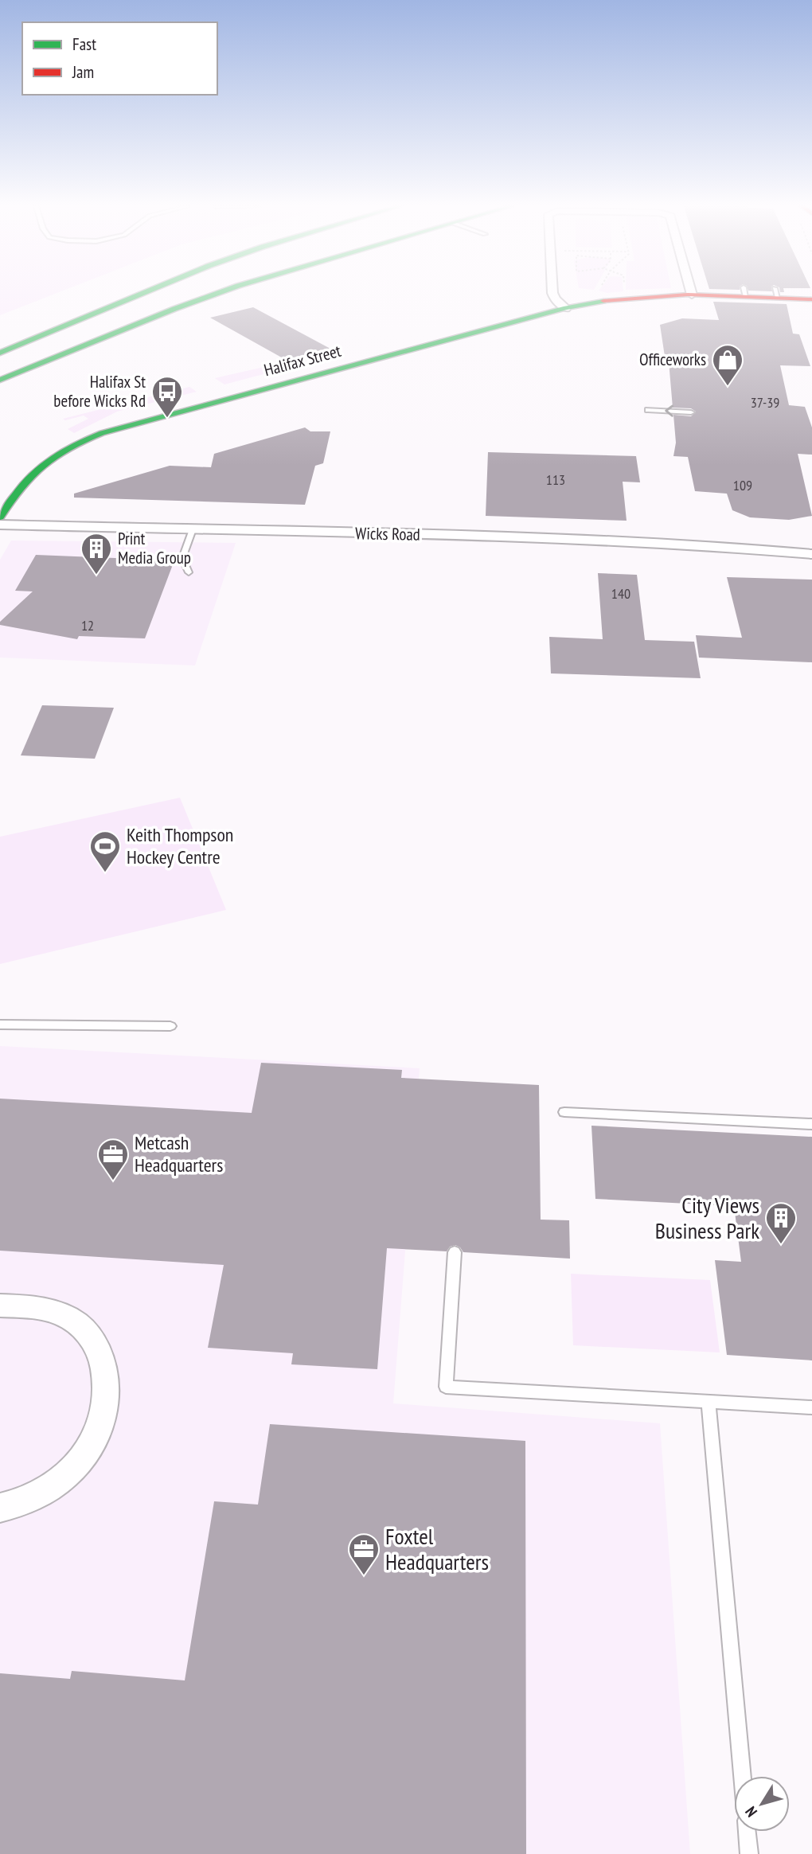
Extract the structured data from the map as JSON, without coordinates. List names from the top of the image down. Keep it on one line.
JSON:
{"streets":{"main road":["Halifax Street"],"street":["Wicks Road"]},"places":{"shop":["Officeworks"],"bus stop":["Halifax St before Wicks Rd"],"building":["Print Media Group","City Views Business Park"],"sports":["Keith Thompson Hockey Centre"],"office":["Metcash Headquarters","Foxtel Headquarters"]},"house_numbers":["37-39","113","109","140","12"],"legend":["Fast","Jam"],"north":"bottom left"}
